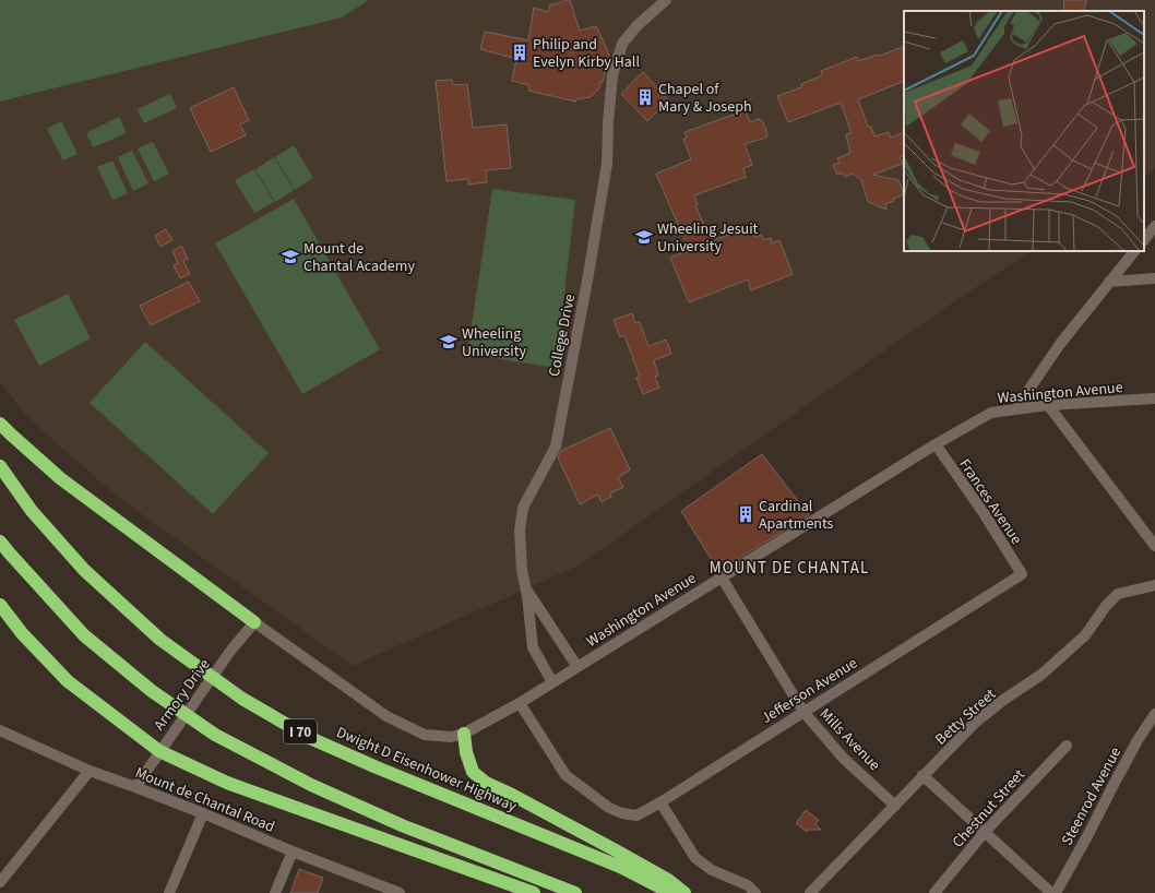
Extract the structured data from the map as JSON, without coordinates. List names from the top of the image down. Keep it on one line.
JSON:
{"streets":{"highway":["I 70","Dwight D Eisenhower Highway"],"street":["College Drive","Washington Avenue","Frances Avenue","Jefferson Avenue","Armory Drive","Betty Street","Mills Avenue","Steenrod Avenue","Mount de Chantal Road","Chestnut Street"]},"crossings":[["College Drive","Washington Avenue"],["Washington Avenue","Frances Avenue"],["Washington Avenue","Jefferson Avenue"],["Washington Avenue","Armory Drive"],["Washington Avenue","Mills Avenue"],["Frances Avenue","Jefferson Avenue"],["Jefferson Avenue","Mills Avenue"],["Armory Drive","Mount de Chantal Road"],["Betty Street","Mills Avenue"]],"districts":["MOUNT DE CHANTAL"],"places":{"building":["Philip and Evelyn Kirby Hall","Chapel of Mary & Joseph","Cardinal Apartments"],"school or university":["Wheeling Jesuit University","Mount de Chantal Academy","Wheeling University"]}}
